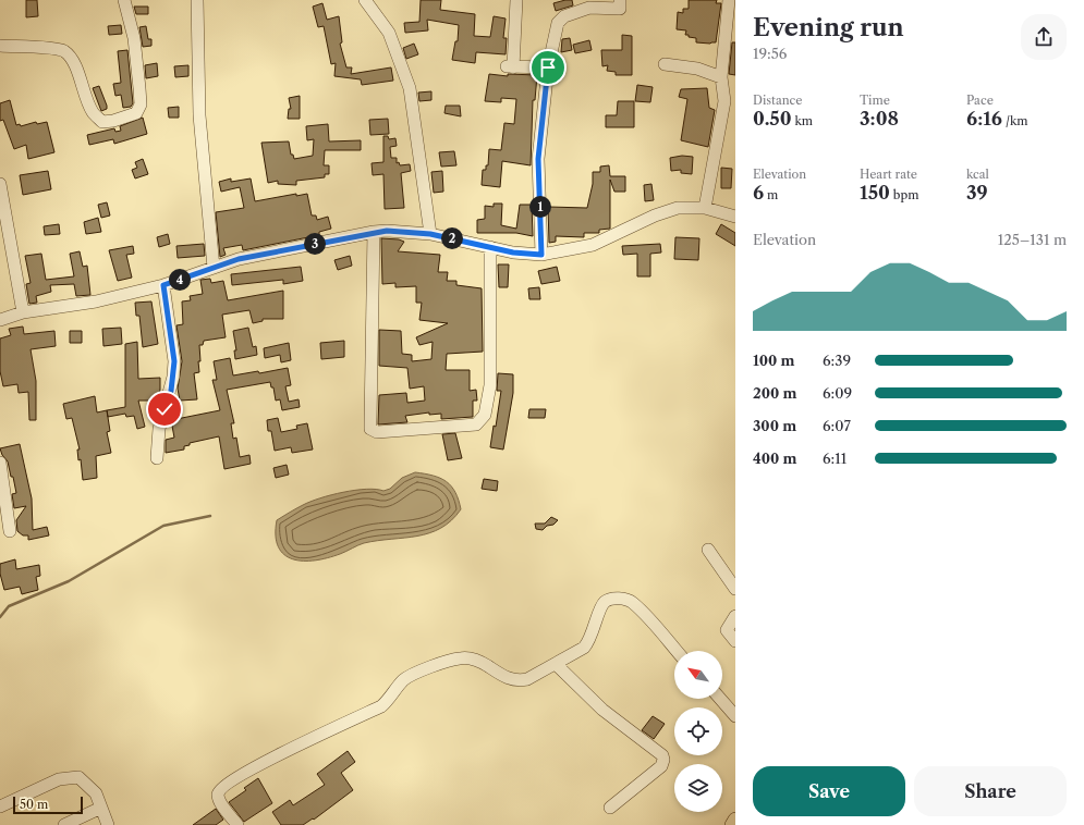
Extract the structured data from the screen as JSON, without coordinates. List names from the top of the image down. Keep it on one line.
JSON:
{"scale_bar":"50 m","north":"top left","page":{"heading":["Evening run","19:56"],"stats":[["Distance","0.50 km"],["Time","3:08"],["Pace","6:16 /km"],["Elevation","6 m"],["Heart rate","150 bpm"],["kcal","39"]],"pins":["1","2","3","4"],"chart":["Elevation","125–131 m"],"list":[{"name":"100 m","note":"6:39"},{"name":"200 m","note":"6:09"},{"name":"300 m","note":"6:07"},{"name":"400 m","note":"6:11"}],"buttons":["Save","Share"],"scale":"50 m"}}
